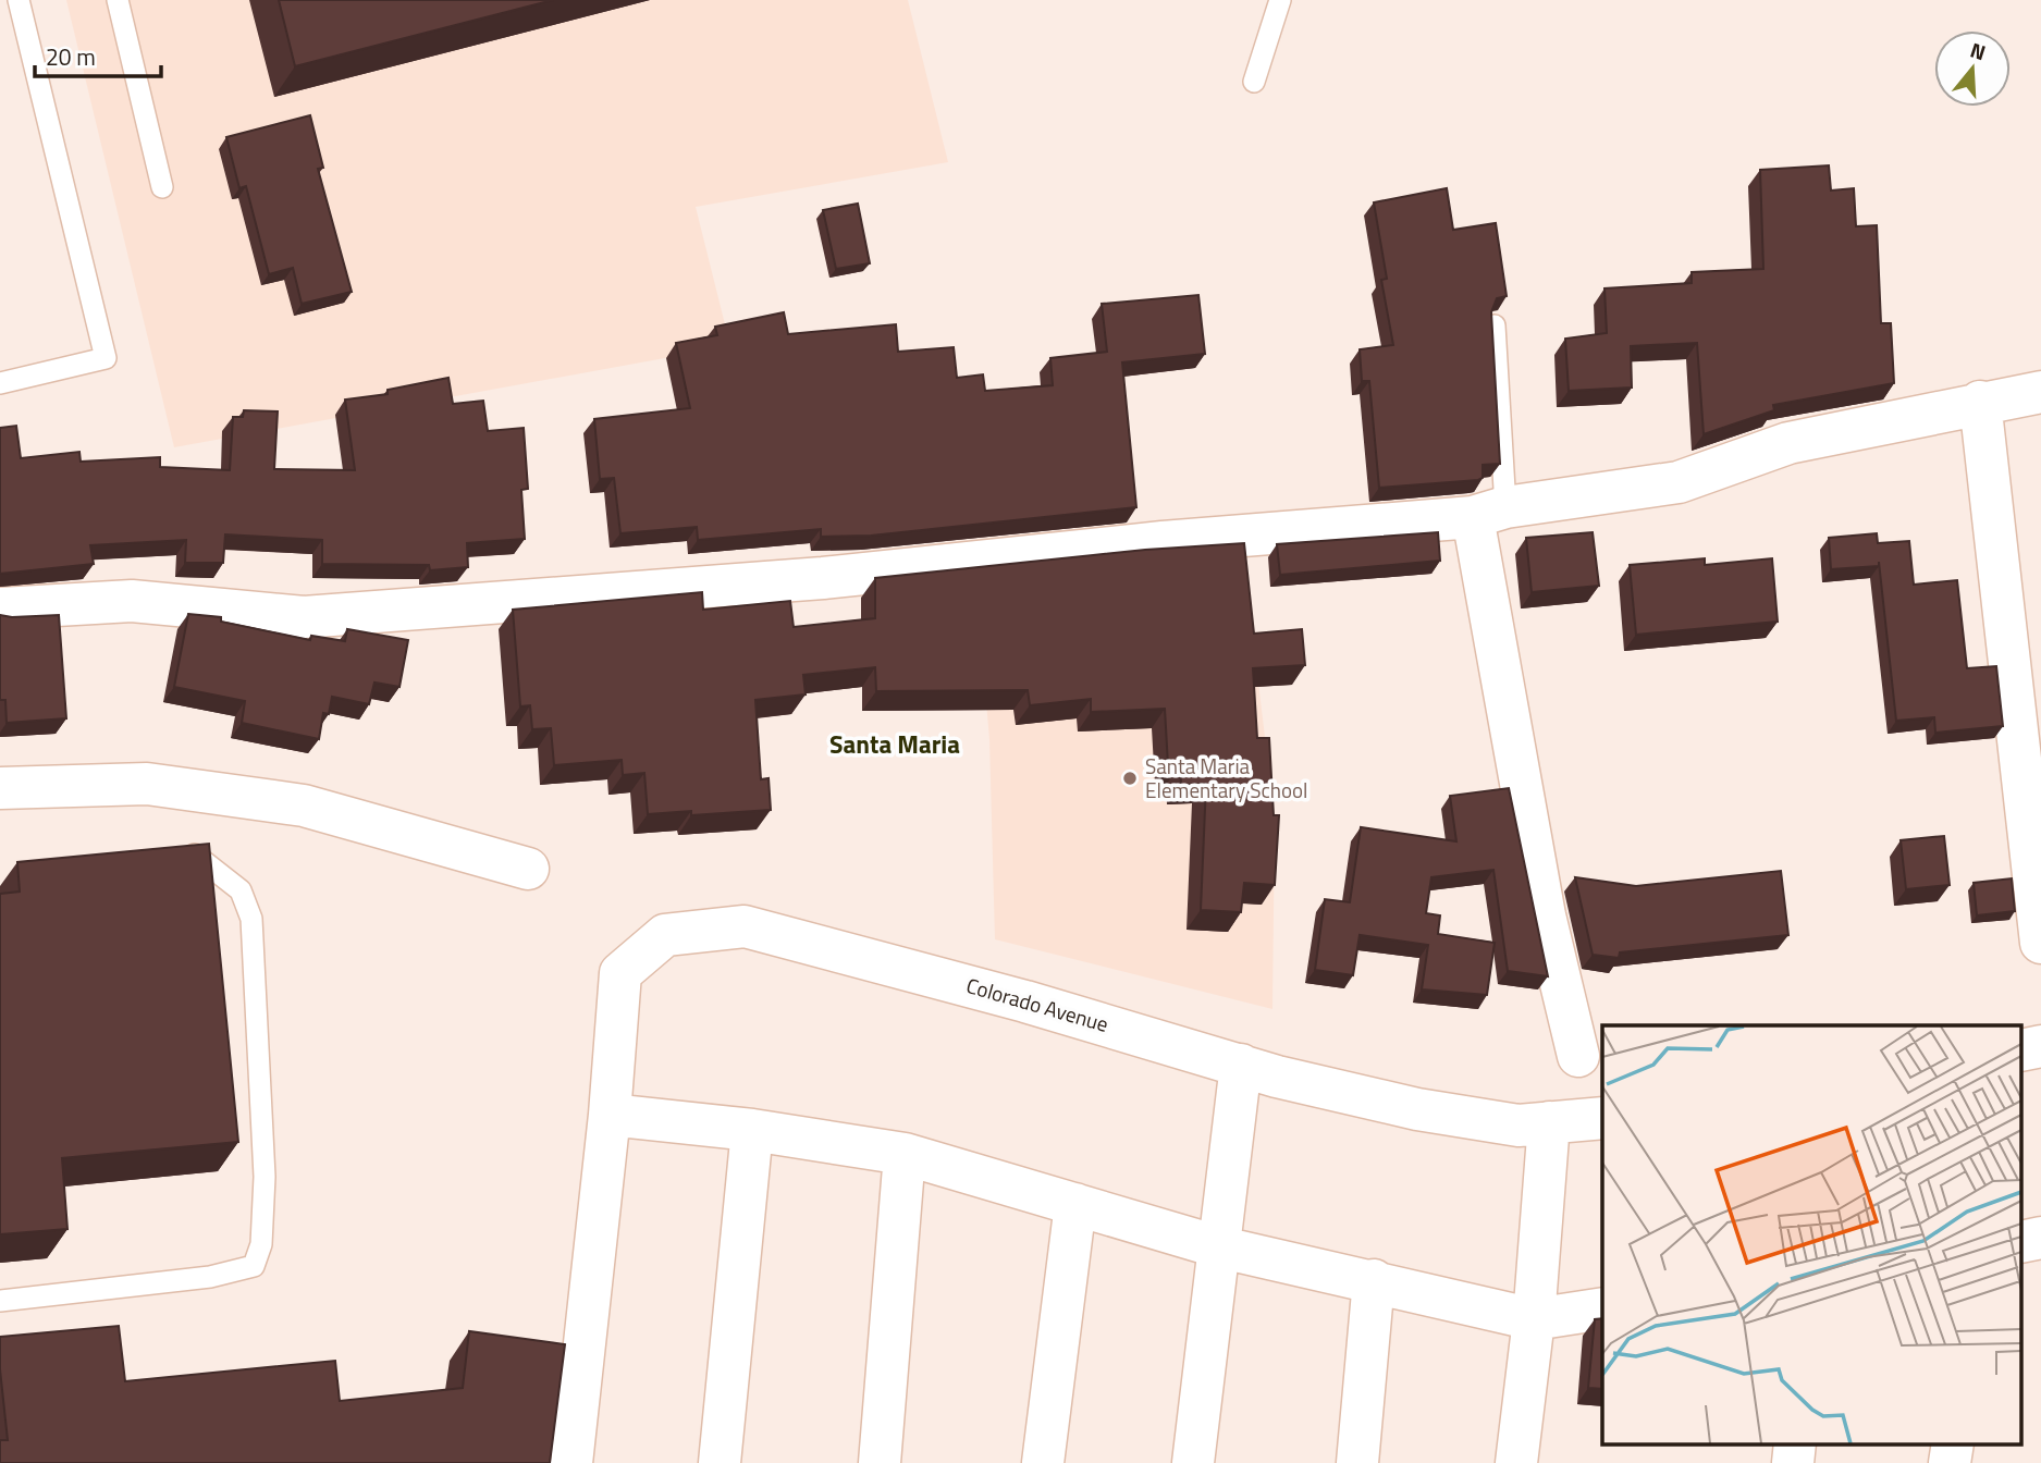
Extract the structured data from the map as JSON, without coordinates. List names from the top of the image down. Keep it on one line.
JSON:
{"streets":{"street":["Colorado Avenue"]},"districts":["Santa Maria"],"places":["Santa Maria Elementary School"],"scale_bar":"20 m","north":"top"}
